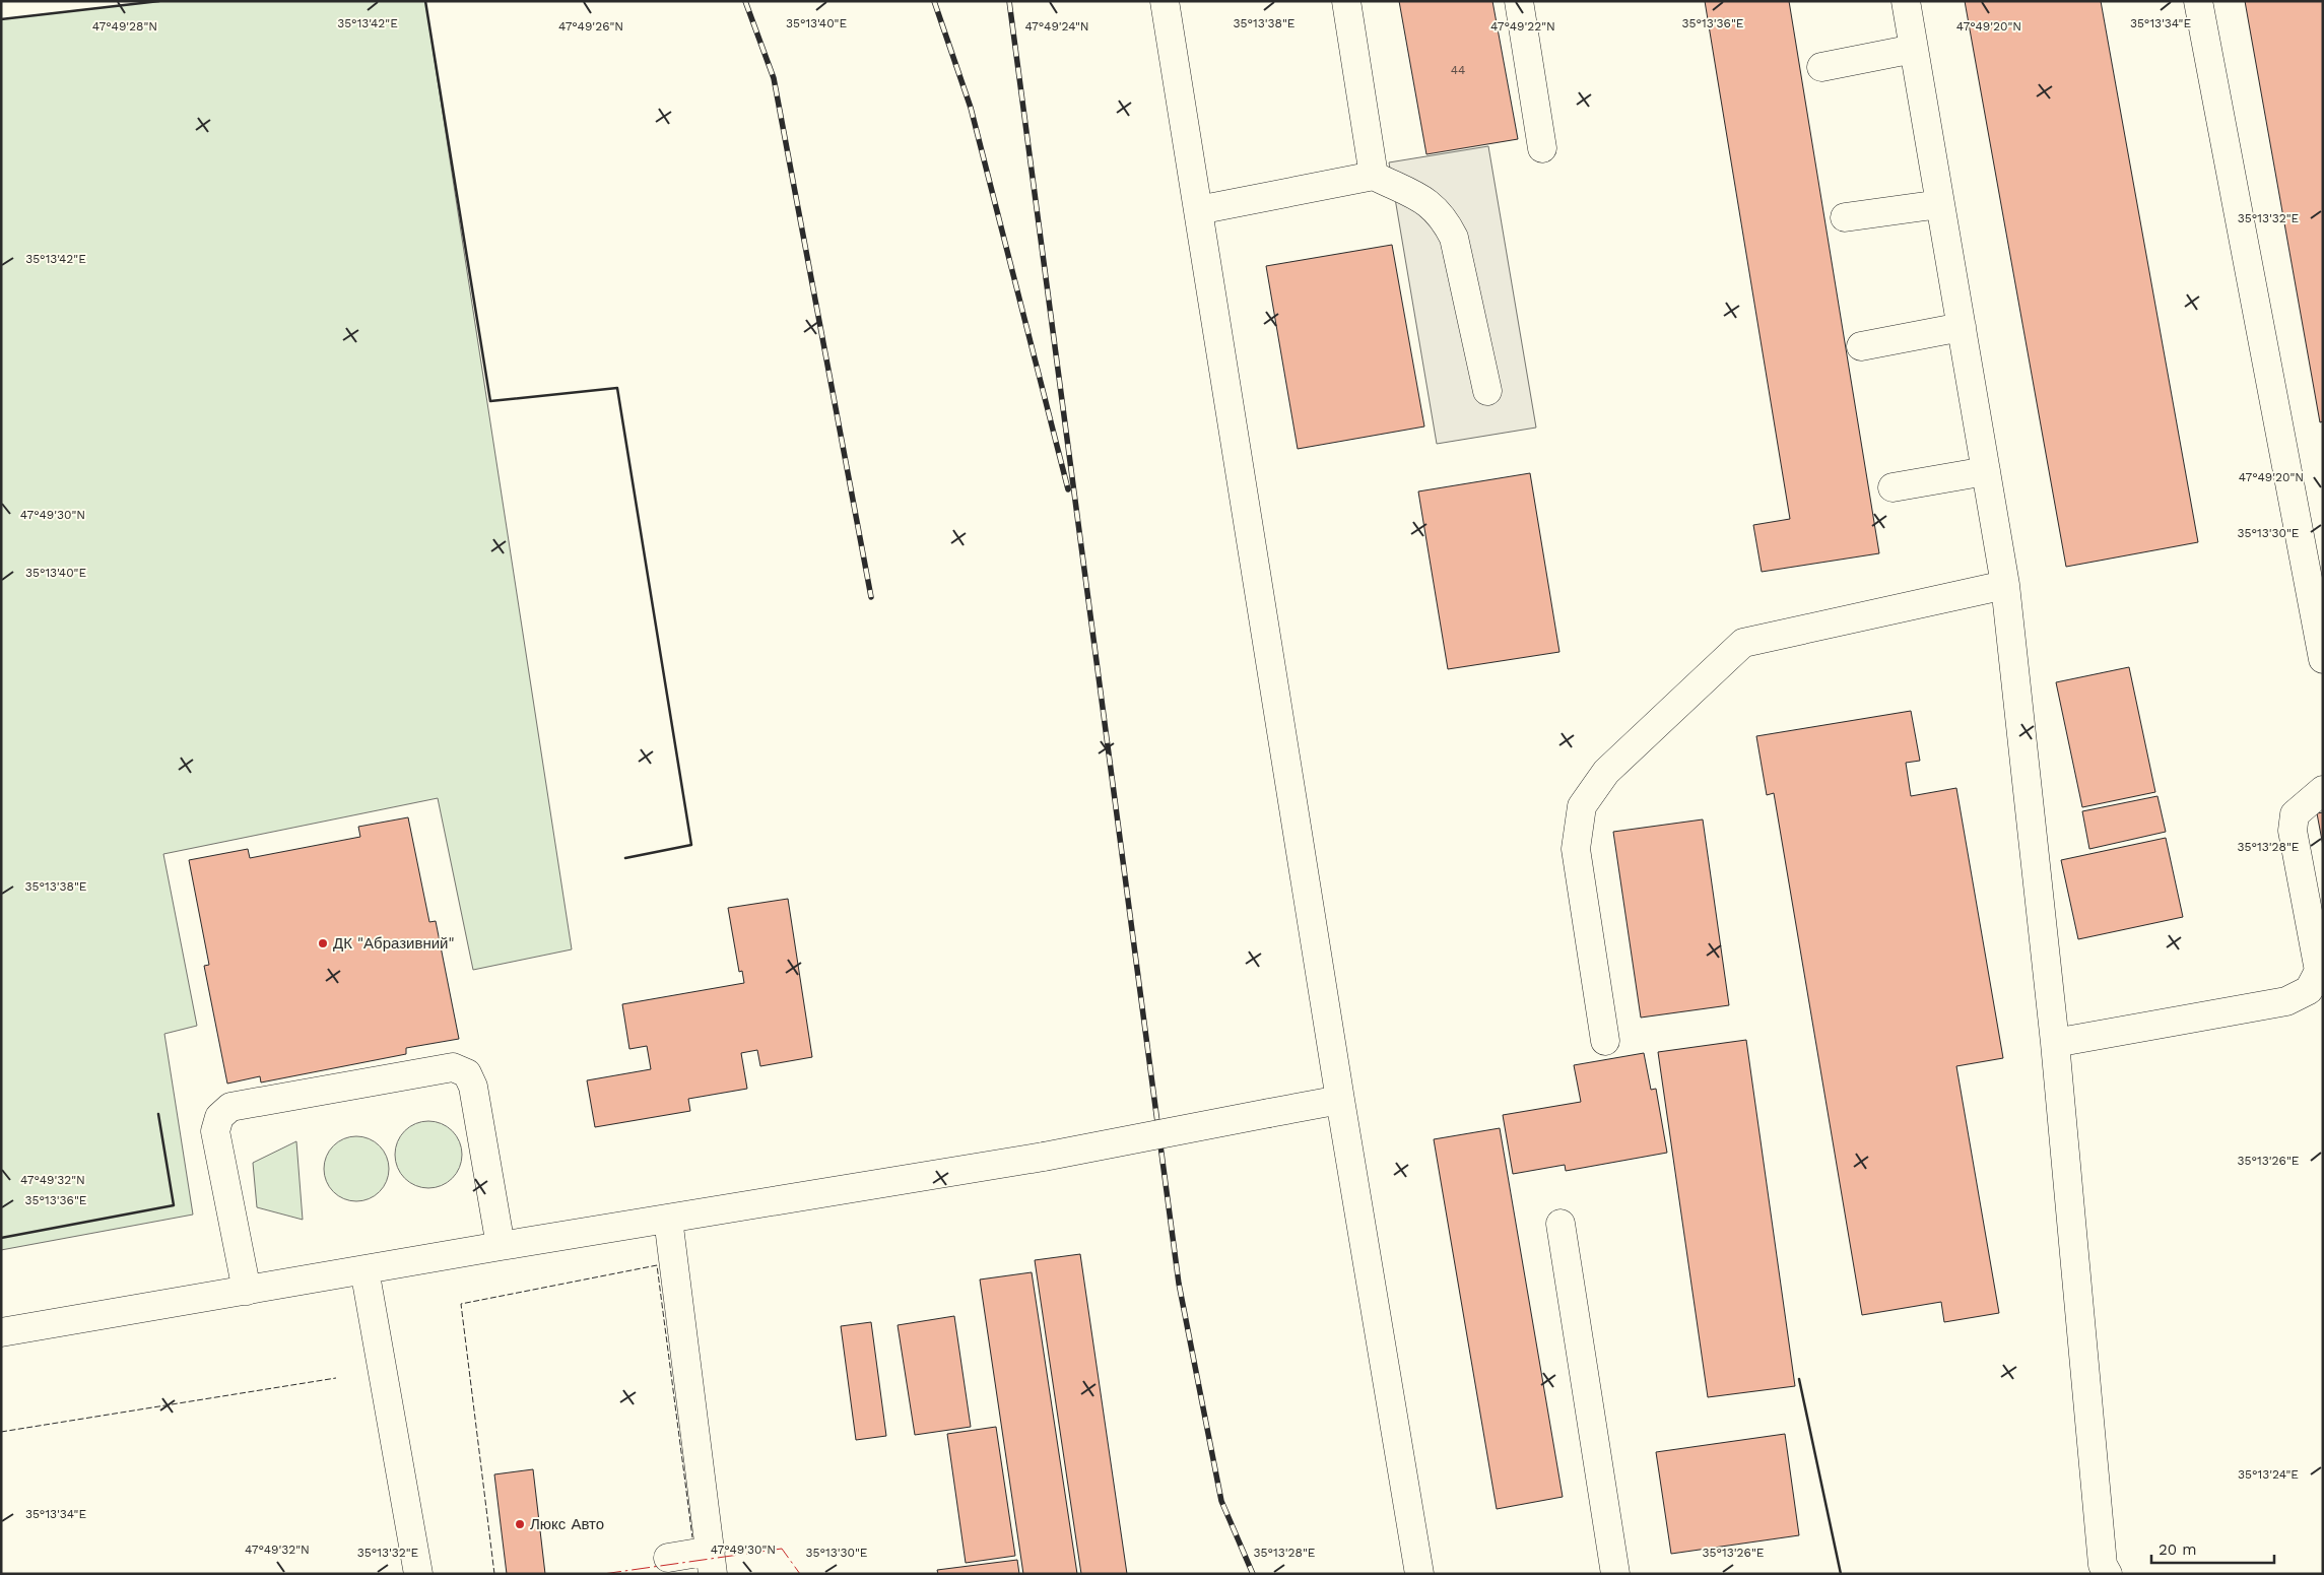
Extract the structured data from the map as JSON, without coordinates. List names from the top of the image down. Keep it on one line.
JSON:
{"places":["ДК \"Абразивний\"","Люкс Авто"],"house_numbers":["44"],"scale_bar":"20 m","coordinates":["35°13'42\"E","35°13'38\"E","35°13'36\"E","35°13'34\"E","35°13'40\"E","47°49'20\"N","47°49'28\"N","47°49'26\"N","47°49'24\"N","47°49'22\"N","35°13'32\"E","47°49'30\"N","35°13'30\"E","35°13'28\"E","35°13'26\"E","47°49'32\"N","35°13'24\"E"]}
